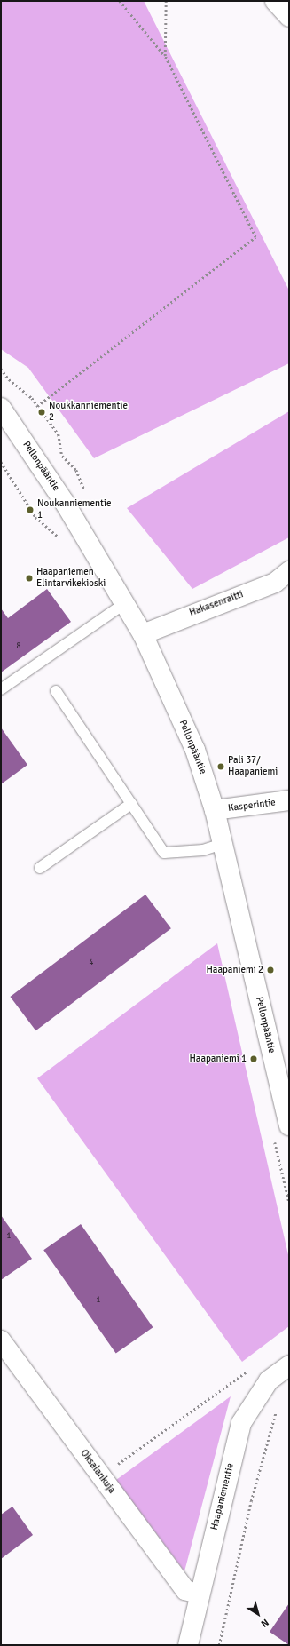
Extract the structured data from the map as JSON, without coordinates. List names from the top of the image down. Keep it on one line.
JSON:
{"streets":{"street":["Pellonpääntie","Hakasenraitti","Kasperintie","Oksalankuja","Haapaniementie"]},"crossings":[["Pellonpääntie","Hakasenraitti"],["Pellonpääntie","Kasperintie"],["Oksalankuja","Haapaniementie"]],"places":["Noukkanniementie 2","Noukanniementie 1","Haapaniemen Elintarvikekioski","Pali 37/ Haapaniemi","Haapaniemi 2","Haapaniemi 1"],"house_numbers":["8","4","1","1"],"north":"bottom right"}
